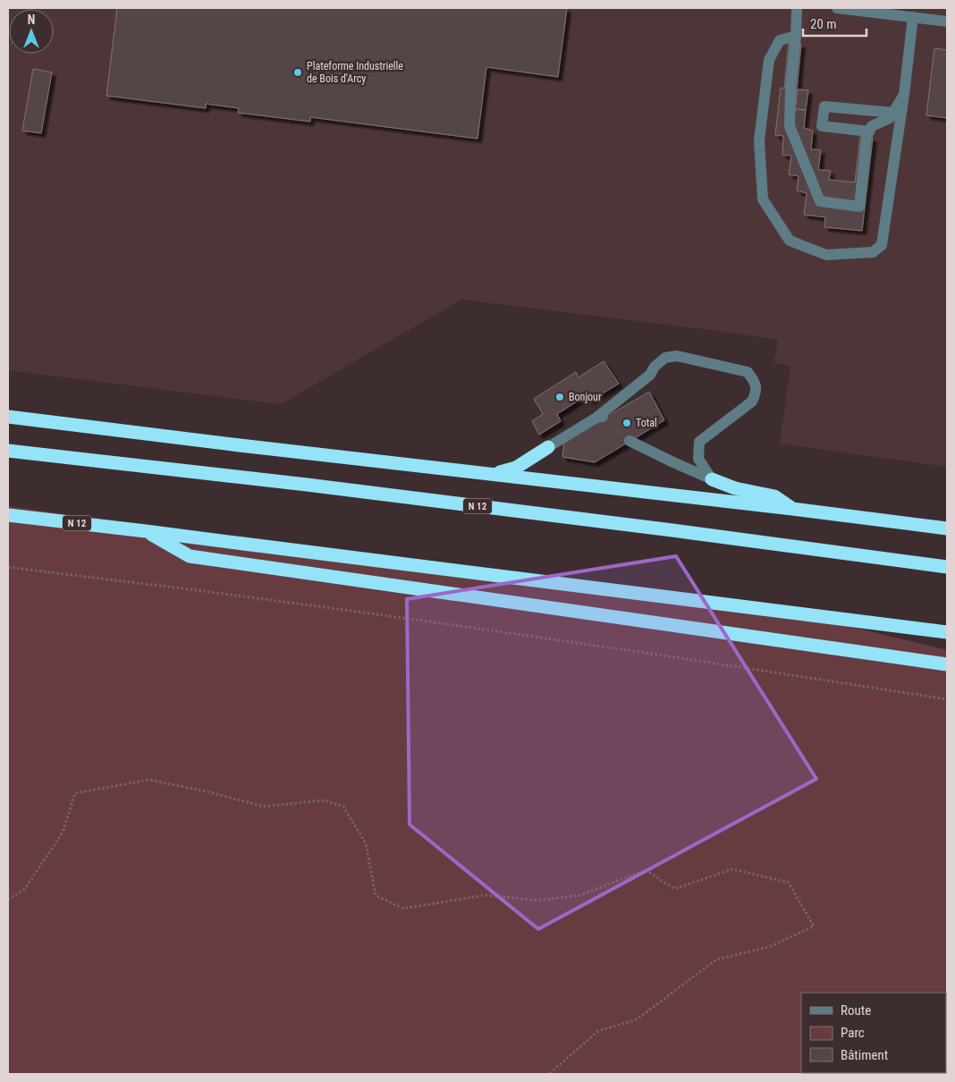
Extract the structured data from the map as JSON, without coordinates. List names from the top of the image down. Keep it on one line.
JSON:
{"streets":{"highway":["N 12"]},"places":["Plateforme Industrielle de Bois d'Arcy","Bonjour","Total"],"legend":["Route","Parc","Bâtiment"],"scale_bar":"20 m","north":"top"}
